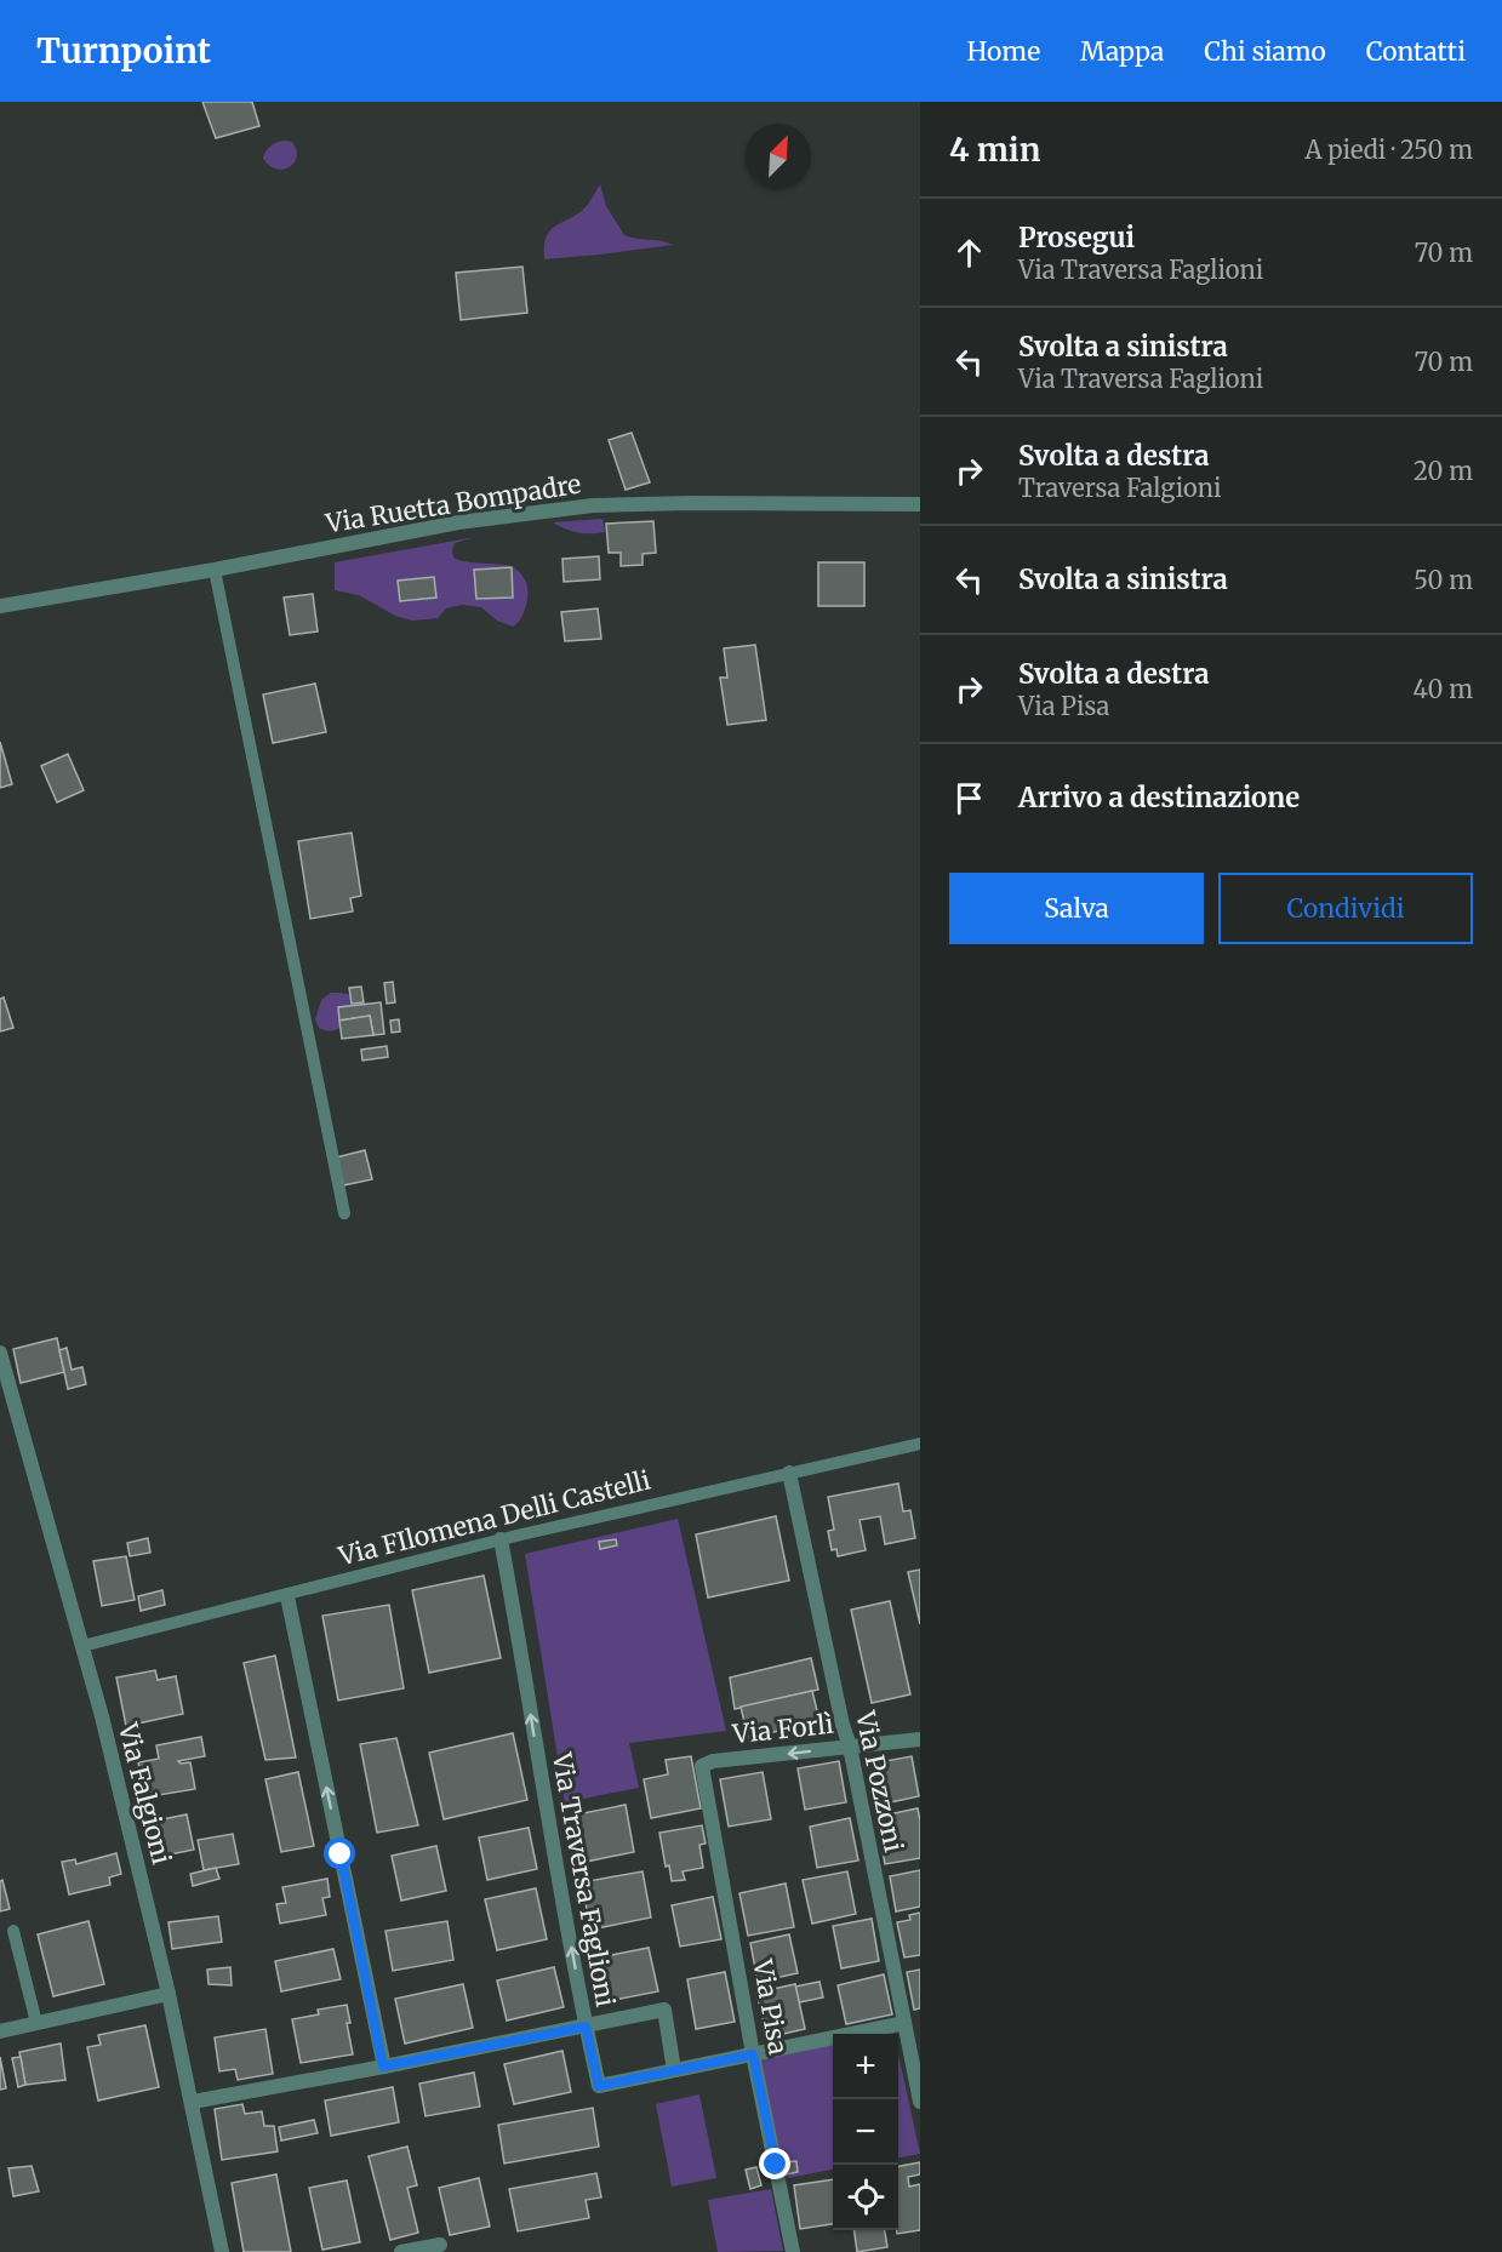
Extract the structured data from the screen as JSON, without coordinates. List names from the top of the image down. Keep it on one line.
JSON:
{"streets":{"street":["Via Ruetta Bompadre","Via Forlì","Via Pozzoni","Via Falgioni","Via Traversa Faglioni","Via Pisa"],"lane":["Via FIlomena Delli Castelli"]},"crossings":[["Via FIlomena Delli Castelli","Via Pozzoni"],["Via FIlomena Delli Castelli","Via Falgioni"],["Via FIlomena Delli Castelli","Via Traversa Faglioni"],["Via Forlì","Via Pozzoni"],["Via Forlì","Via Pisa"],["Via Falgioni","Via Traversa Faglioni"]],"one_way":["Via Forlì","Via Traversa Faglioni"],"north":"top right","page":{"header":"Turnpoint","nav":["Home","Mappa","Chi siamo","Contatti"],"heading":["4 min","A piedi · 250 m"],"list":[["Prosegui","Via Traversa Faglioni","70 m"],["Svolta a sinistra","Via Traversa Faglioni","70 m"],["Svolta a destra","Traversa Falgioni","20 m"],["Svolta a sinistra","50 m"],["Svolta a destra","Via Pisa","40 m"],"Arrivo a destinazione"],"buttons":["Salva","Condividi"],"map_buttons":["+","−"]}}
